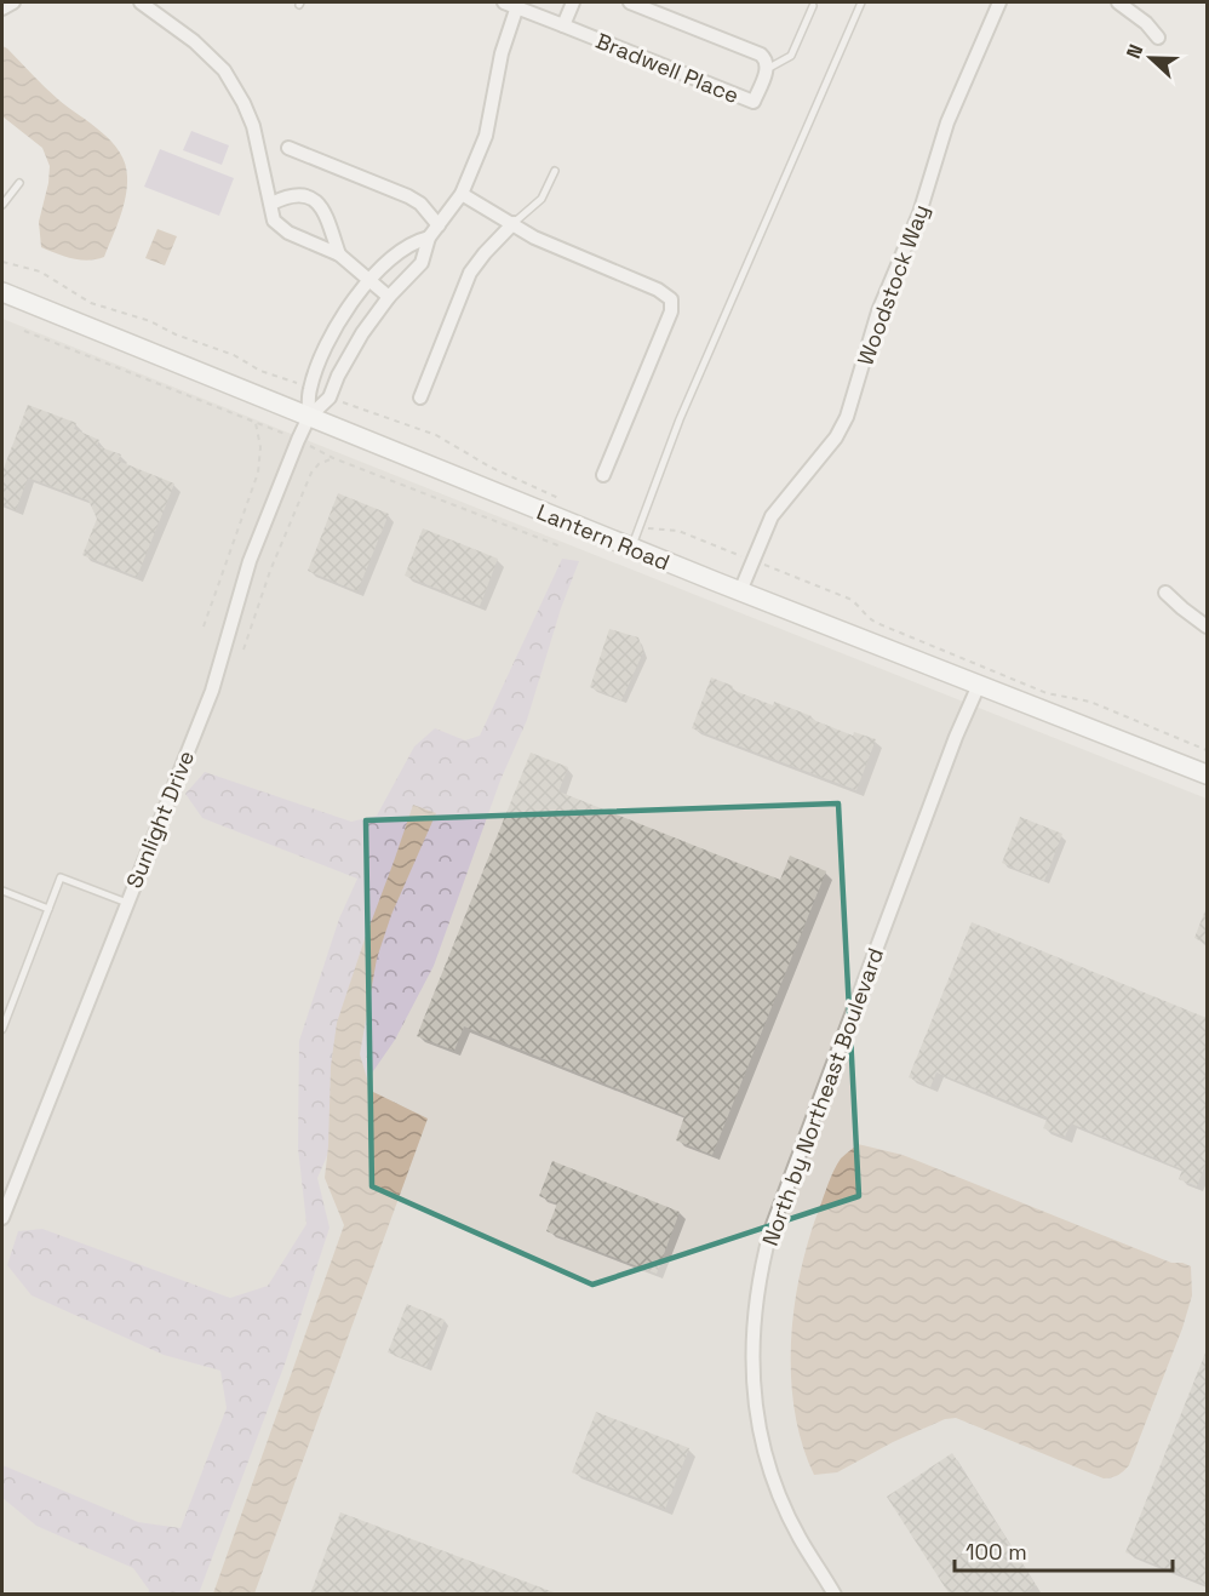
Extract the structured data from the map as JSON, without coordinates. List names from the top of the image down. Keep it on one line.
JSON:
{"streets":{"street":["Bradwell Place","Woodstock Way","Lantern Road","Sunlight Drive","North by Northeast Boulevard"]},"crossings":[["Bradwell Place","Lantern Road"],["Bradwell Place","Sunlight Drive"],["Woodstock Way","Lantern Road"],["Lantern Road","Sunlight Drive"],["Lantern Road","North by Northeast Boulevard"]],"scale_bar":"100 m","north":"left"}
